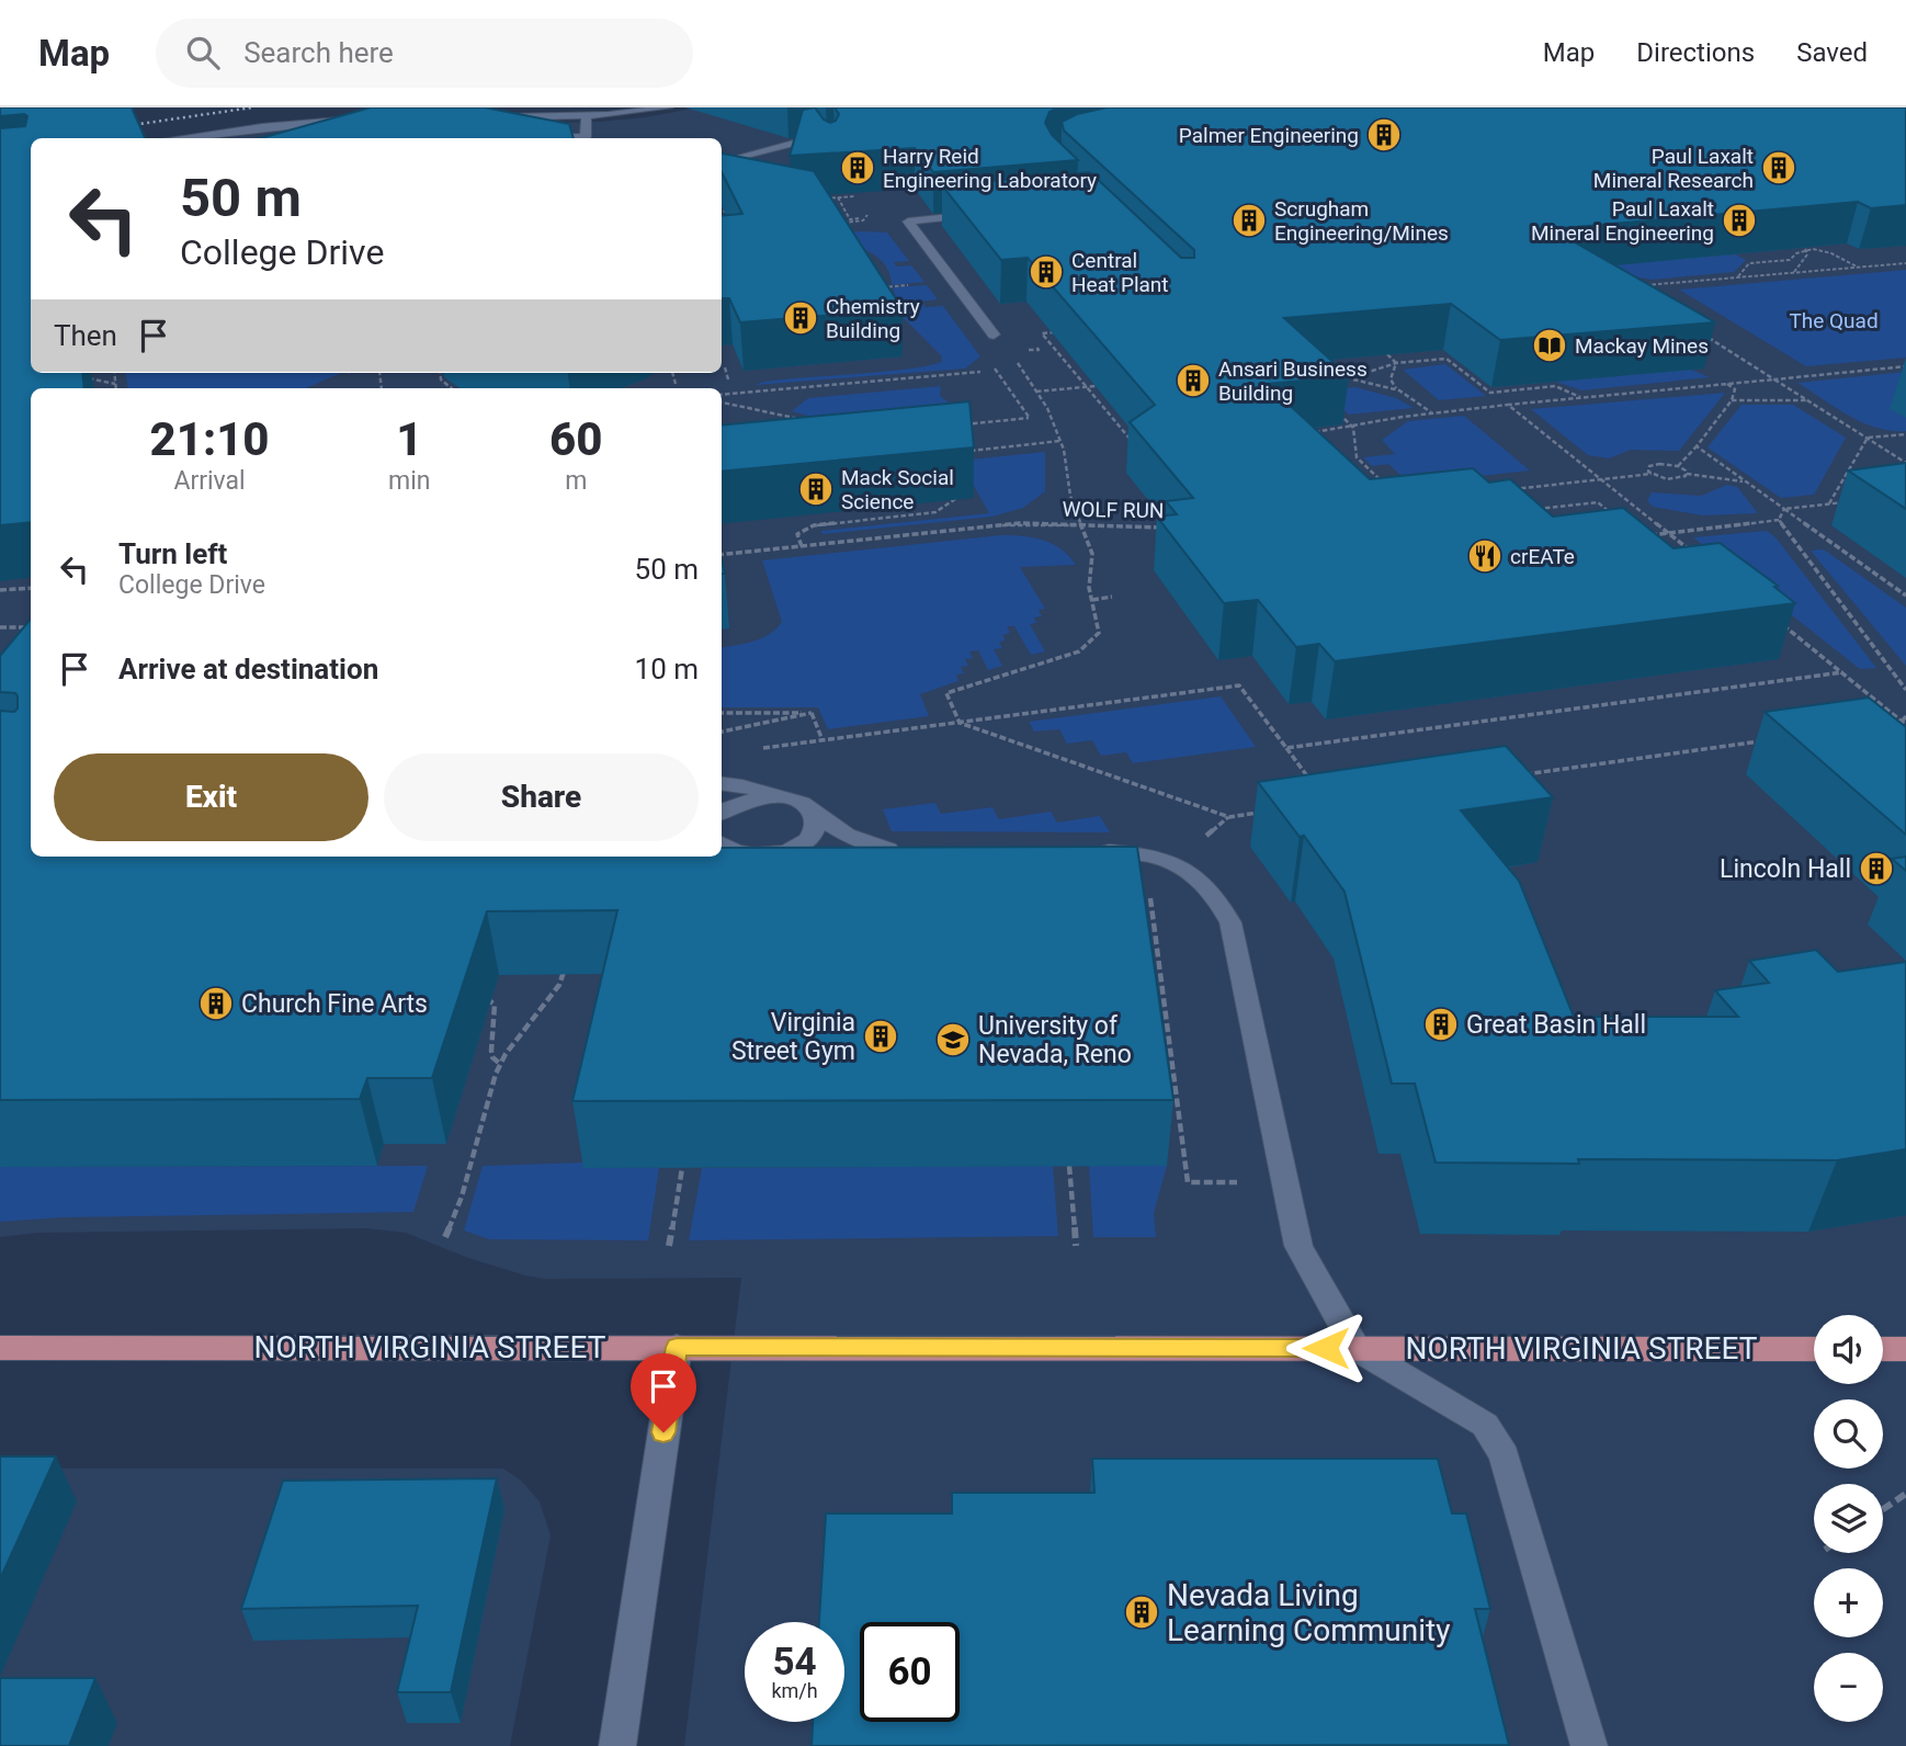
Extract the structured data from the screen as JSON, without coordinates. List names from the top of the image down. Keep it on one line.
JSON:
{"streets":{"main road":["NORTH VIRGINIA STREET"],"path":["WOLF RUN"]},"parks":["The Quad"],"places":{"building":["Palmer Engineering","Harry Reid Engineering Laboratory","Paul Laxalt Mineral Research","Scrugham Engineering/Mines","Paul Laxalt Mineral Engineering","Central Heat Plant","Chemistry Building","Ansari Business Building","Mack Social Science","Lincoln Hall","Church Fine Arts","Great Basin Hall","Virginia Street Gym","Nevada Living Learning Community"],"library":["Mackay Mines"],"restaurant":["crEATe"],"school or university":["University of Nevada, Reno"]},"page":{"header":"Map","search":"Search here","nav":["Map","Directions","Saved"],"turn":["50 m","College Drive"],"then":"Then","eta":["21:10","Arrival","1","min","60","m"],"list":[{"name":"Turn left","note":"College Drive","value":"50 m"},{"name":"Arrive at destination","value":"10 m"}],"buttons":["Exit","Share"],"map_buttons":["+","−"],"speed":"54 km/h","limit":"60"}}
